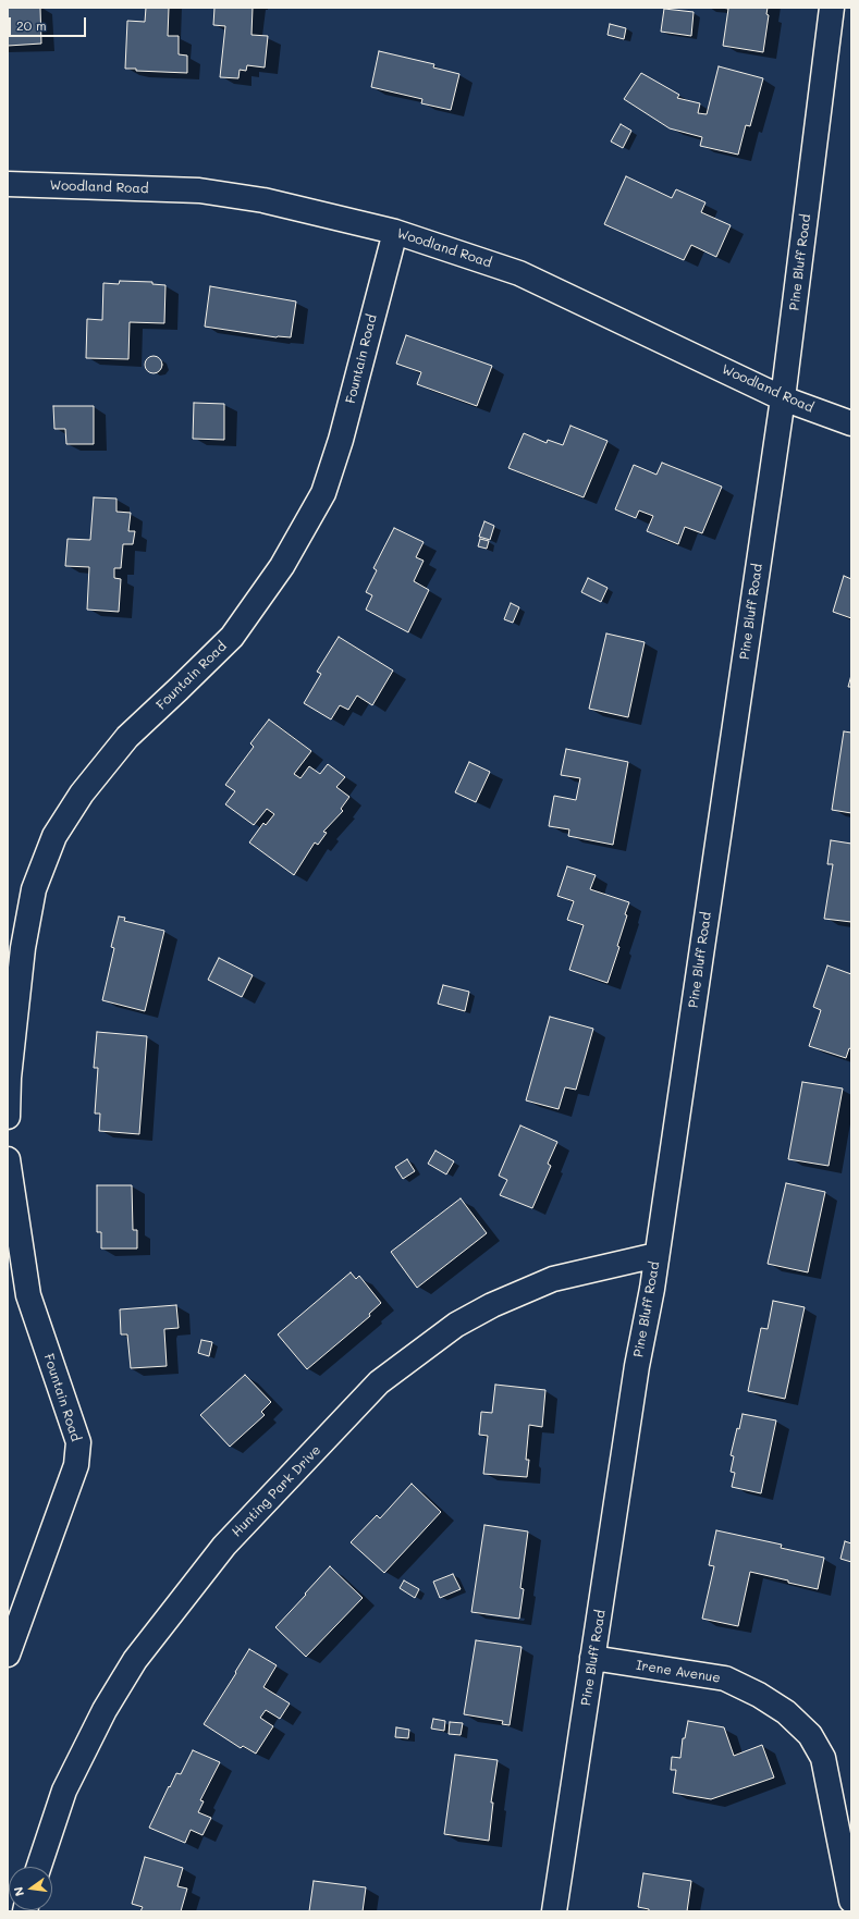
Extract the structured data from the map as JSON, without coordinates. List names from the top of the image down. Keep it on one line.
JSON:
{"streets":{"street":["Woodland Road","Pine Bluff Road","Fountain Road","Hunting Park Drive","Irene Avenue"]},"crossings":[["Woodland Road","Pine Bluff Road"],["Woodland Road","Fountain Road"],["Pine Bluff Road","Hunting Park Drive"],["Pine Bluff Road","Irene Avenue"]],"scale_bar":"20 m","north":"left"}
